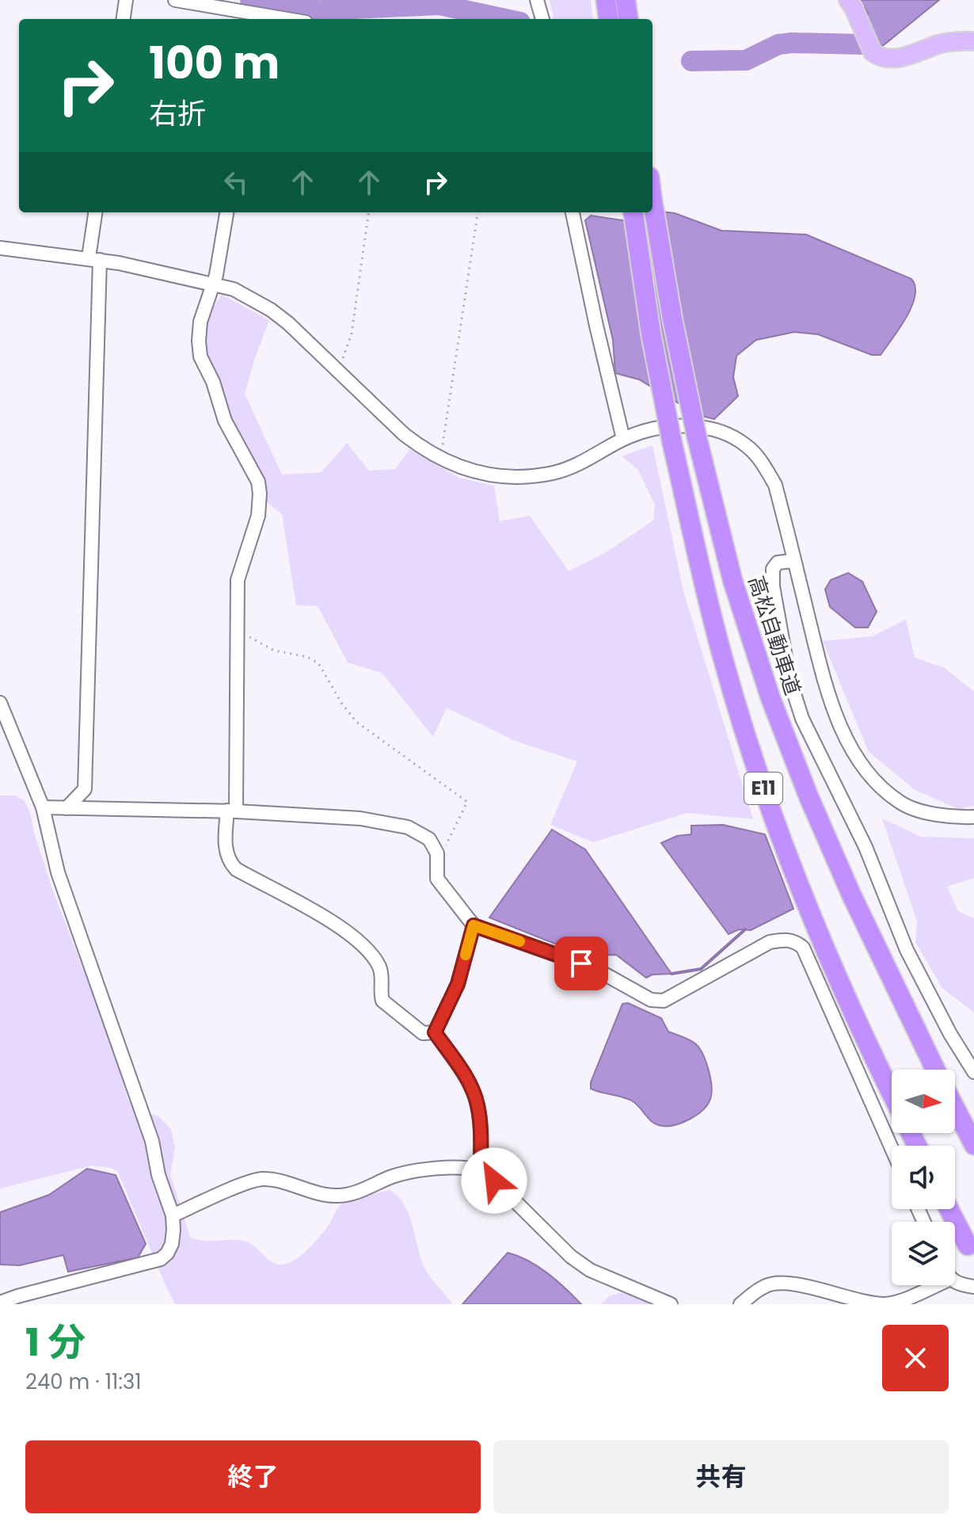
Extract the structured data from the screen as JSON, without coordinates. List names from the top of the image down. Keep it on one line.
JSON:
{"streets":{"highway":["高松自動車道","E11"]},"north":"right","page":{"turn":["100 m","右折"],"heading":["1 分","240 m · 11:31"],"buttons":["終了","共有"]}}
